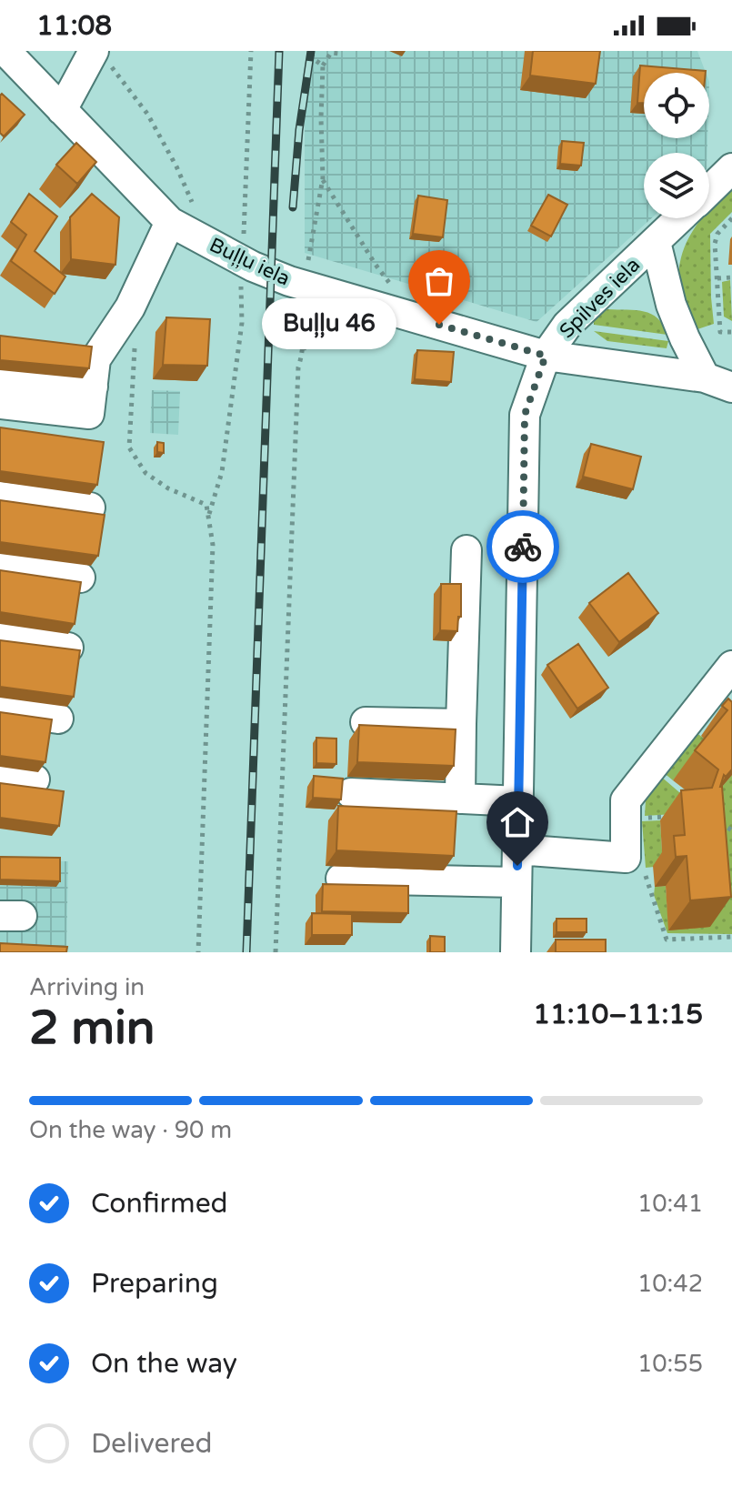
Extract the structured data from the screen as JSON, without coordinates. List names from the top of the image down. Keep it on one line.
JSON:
{"streets":{"street":["Buļļu iela","Spilves iela"]},"crossings":[["Buļļu iela","Spilves iela"]],"places":["Buļļu 46"],"page":{"status":"11:08","bubble":"Buļļu 46","heading":["2 min","Arriving in","11:10–11:15"],"bar":"On the way · 90 m","list":[["Confirmed","10:41"],["Preparing","10:42"],["On the way","10:55"],"Delivered"]}}
